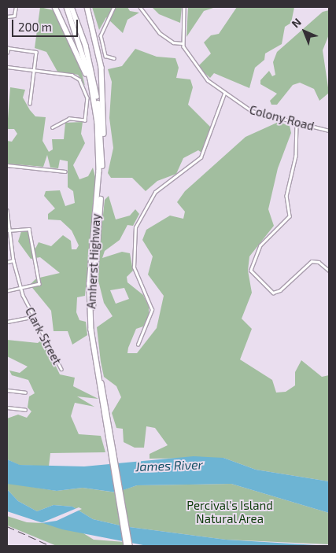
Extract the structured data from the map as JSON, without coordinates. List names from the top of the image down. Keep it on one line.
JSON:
{"streets":{"highway":["Amherst Highway"],"street":["Colony Road","Clark Street"]},"water":["James River"],"parks":["Percival's Island Natural Area"],"scale_bar":"200 m","north":"top left"}
